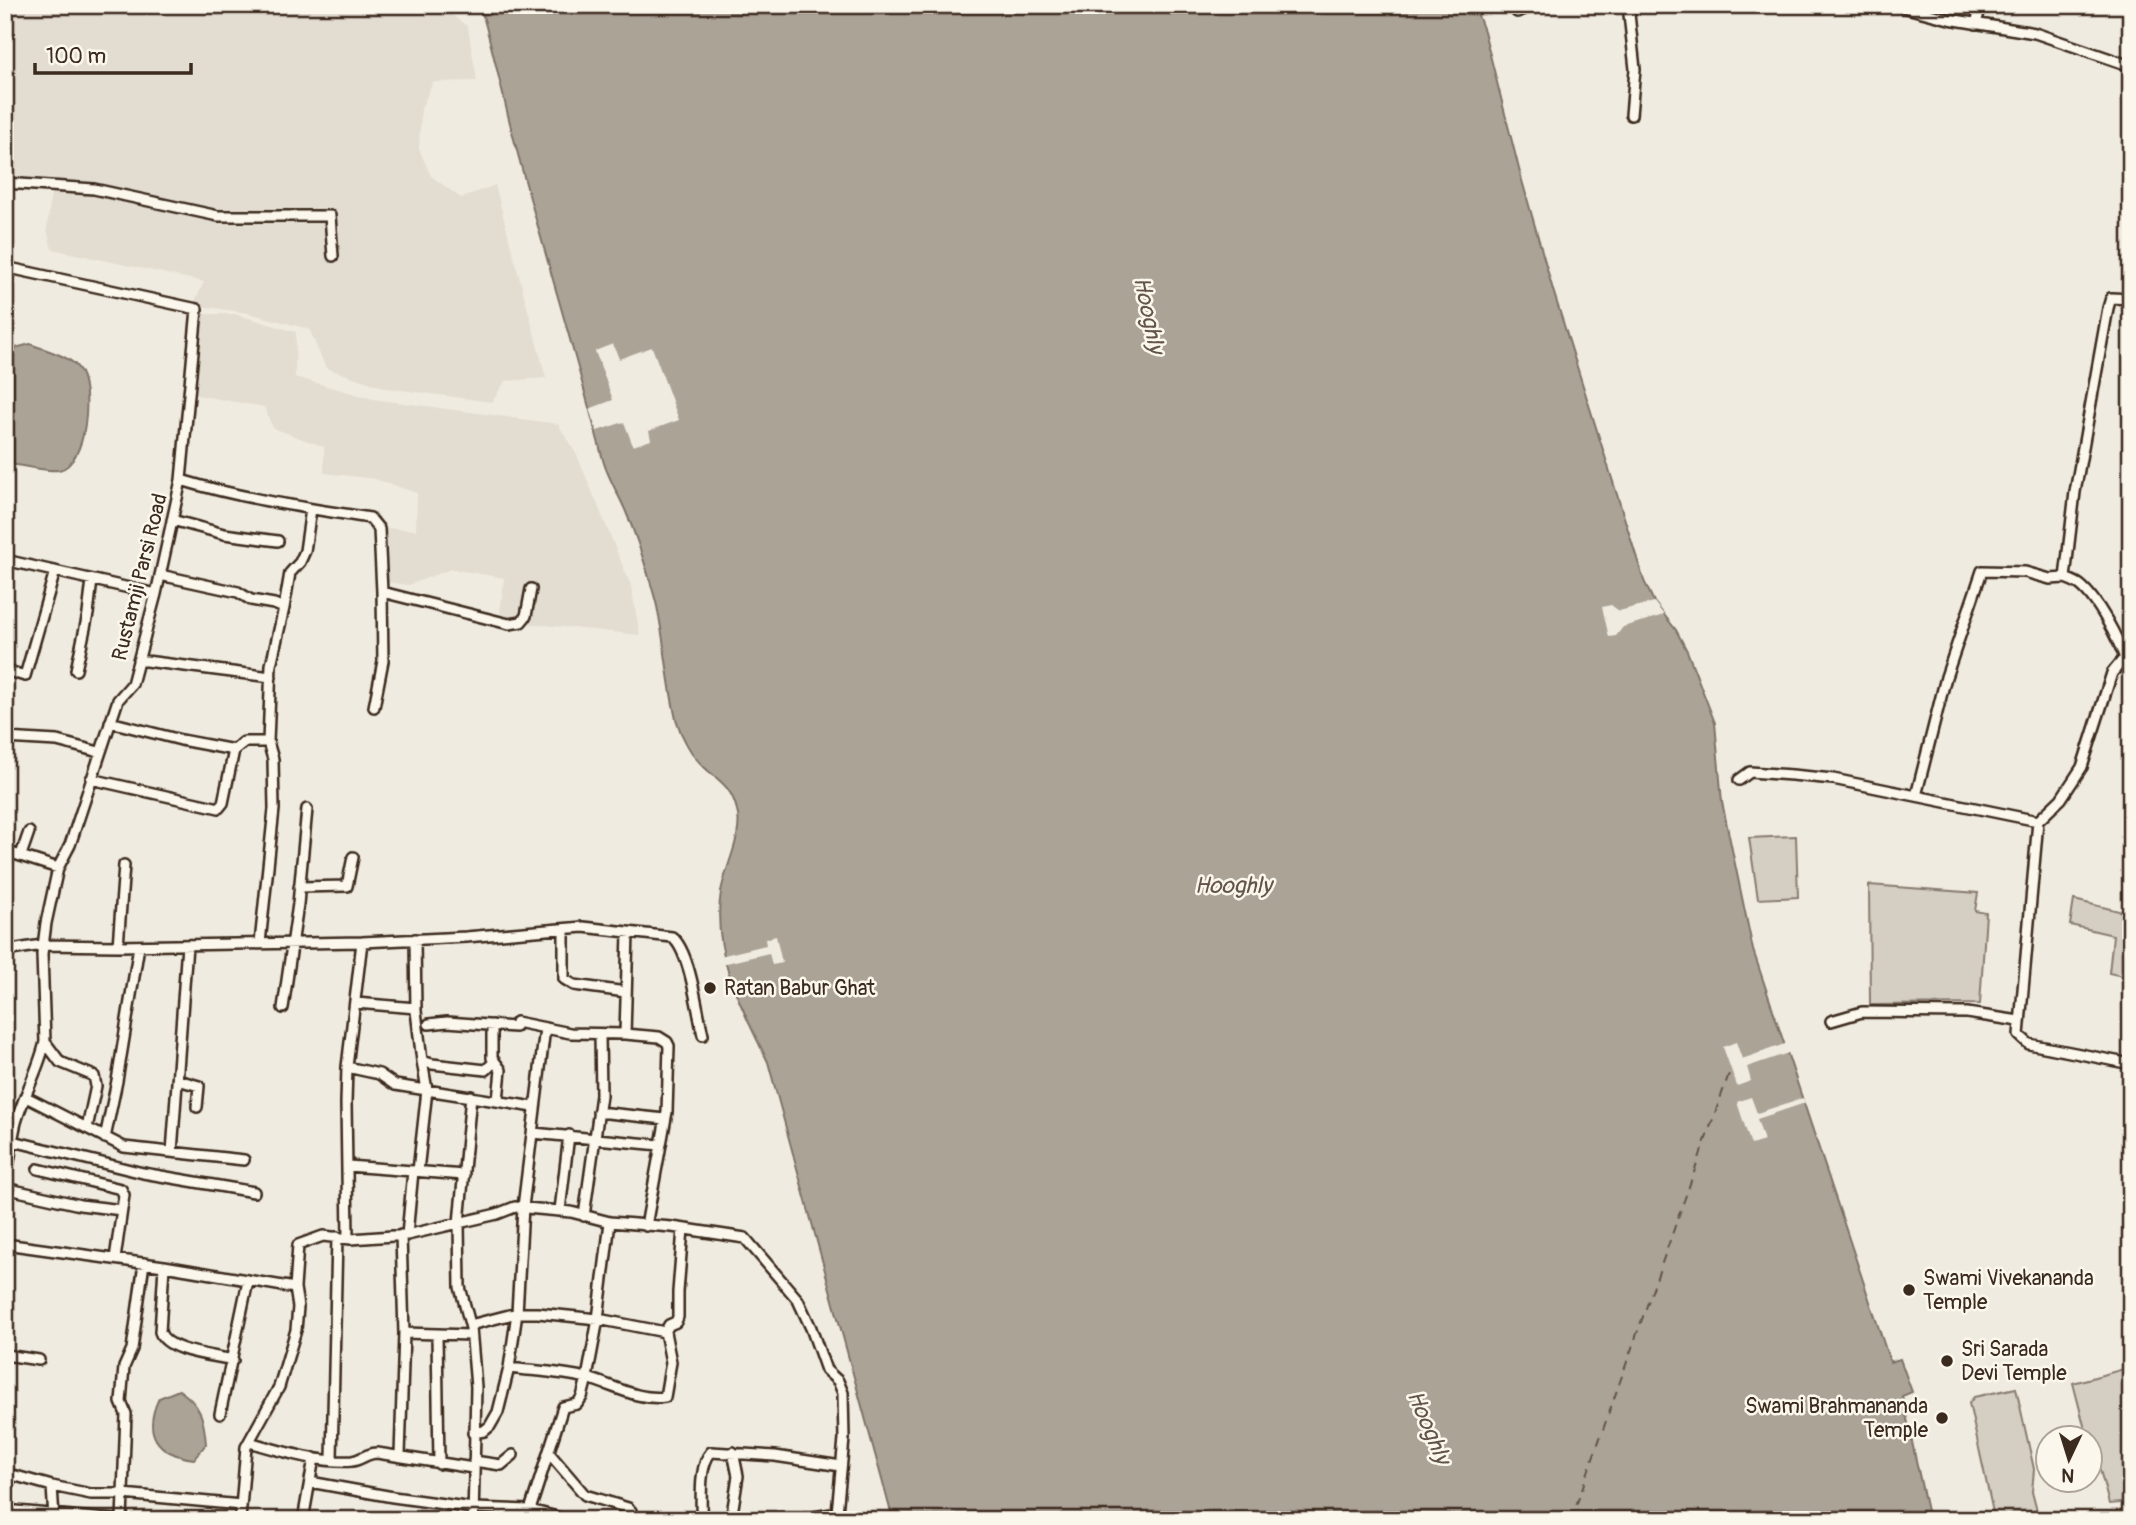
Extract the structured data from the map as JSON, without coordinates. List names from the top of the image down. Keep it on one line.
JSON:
{"streets":{"street":["Rustamji Parsi Road"]},"water":["Hooghly"],"places":["Ratan Babur Ghat","Swami Vivekananda Temple","Sri Sarada Devi Temple","Swami Brahmananda Temple"],"scale_bar":"100 m","north":"bottom"}
